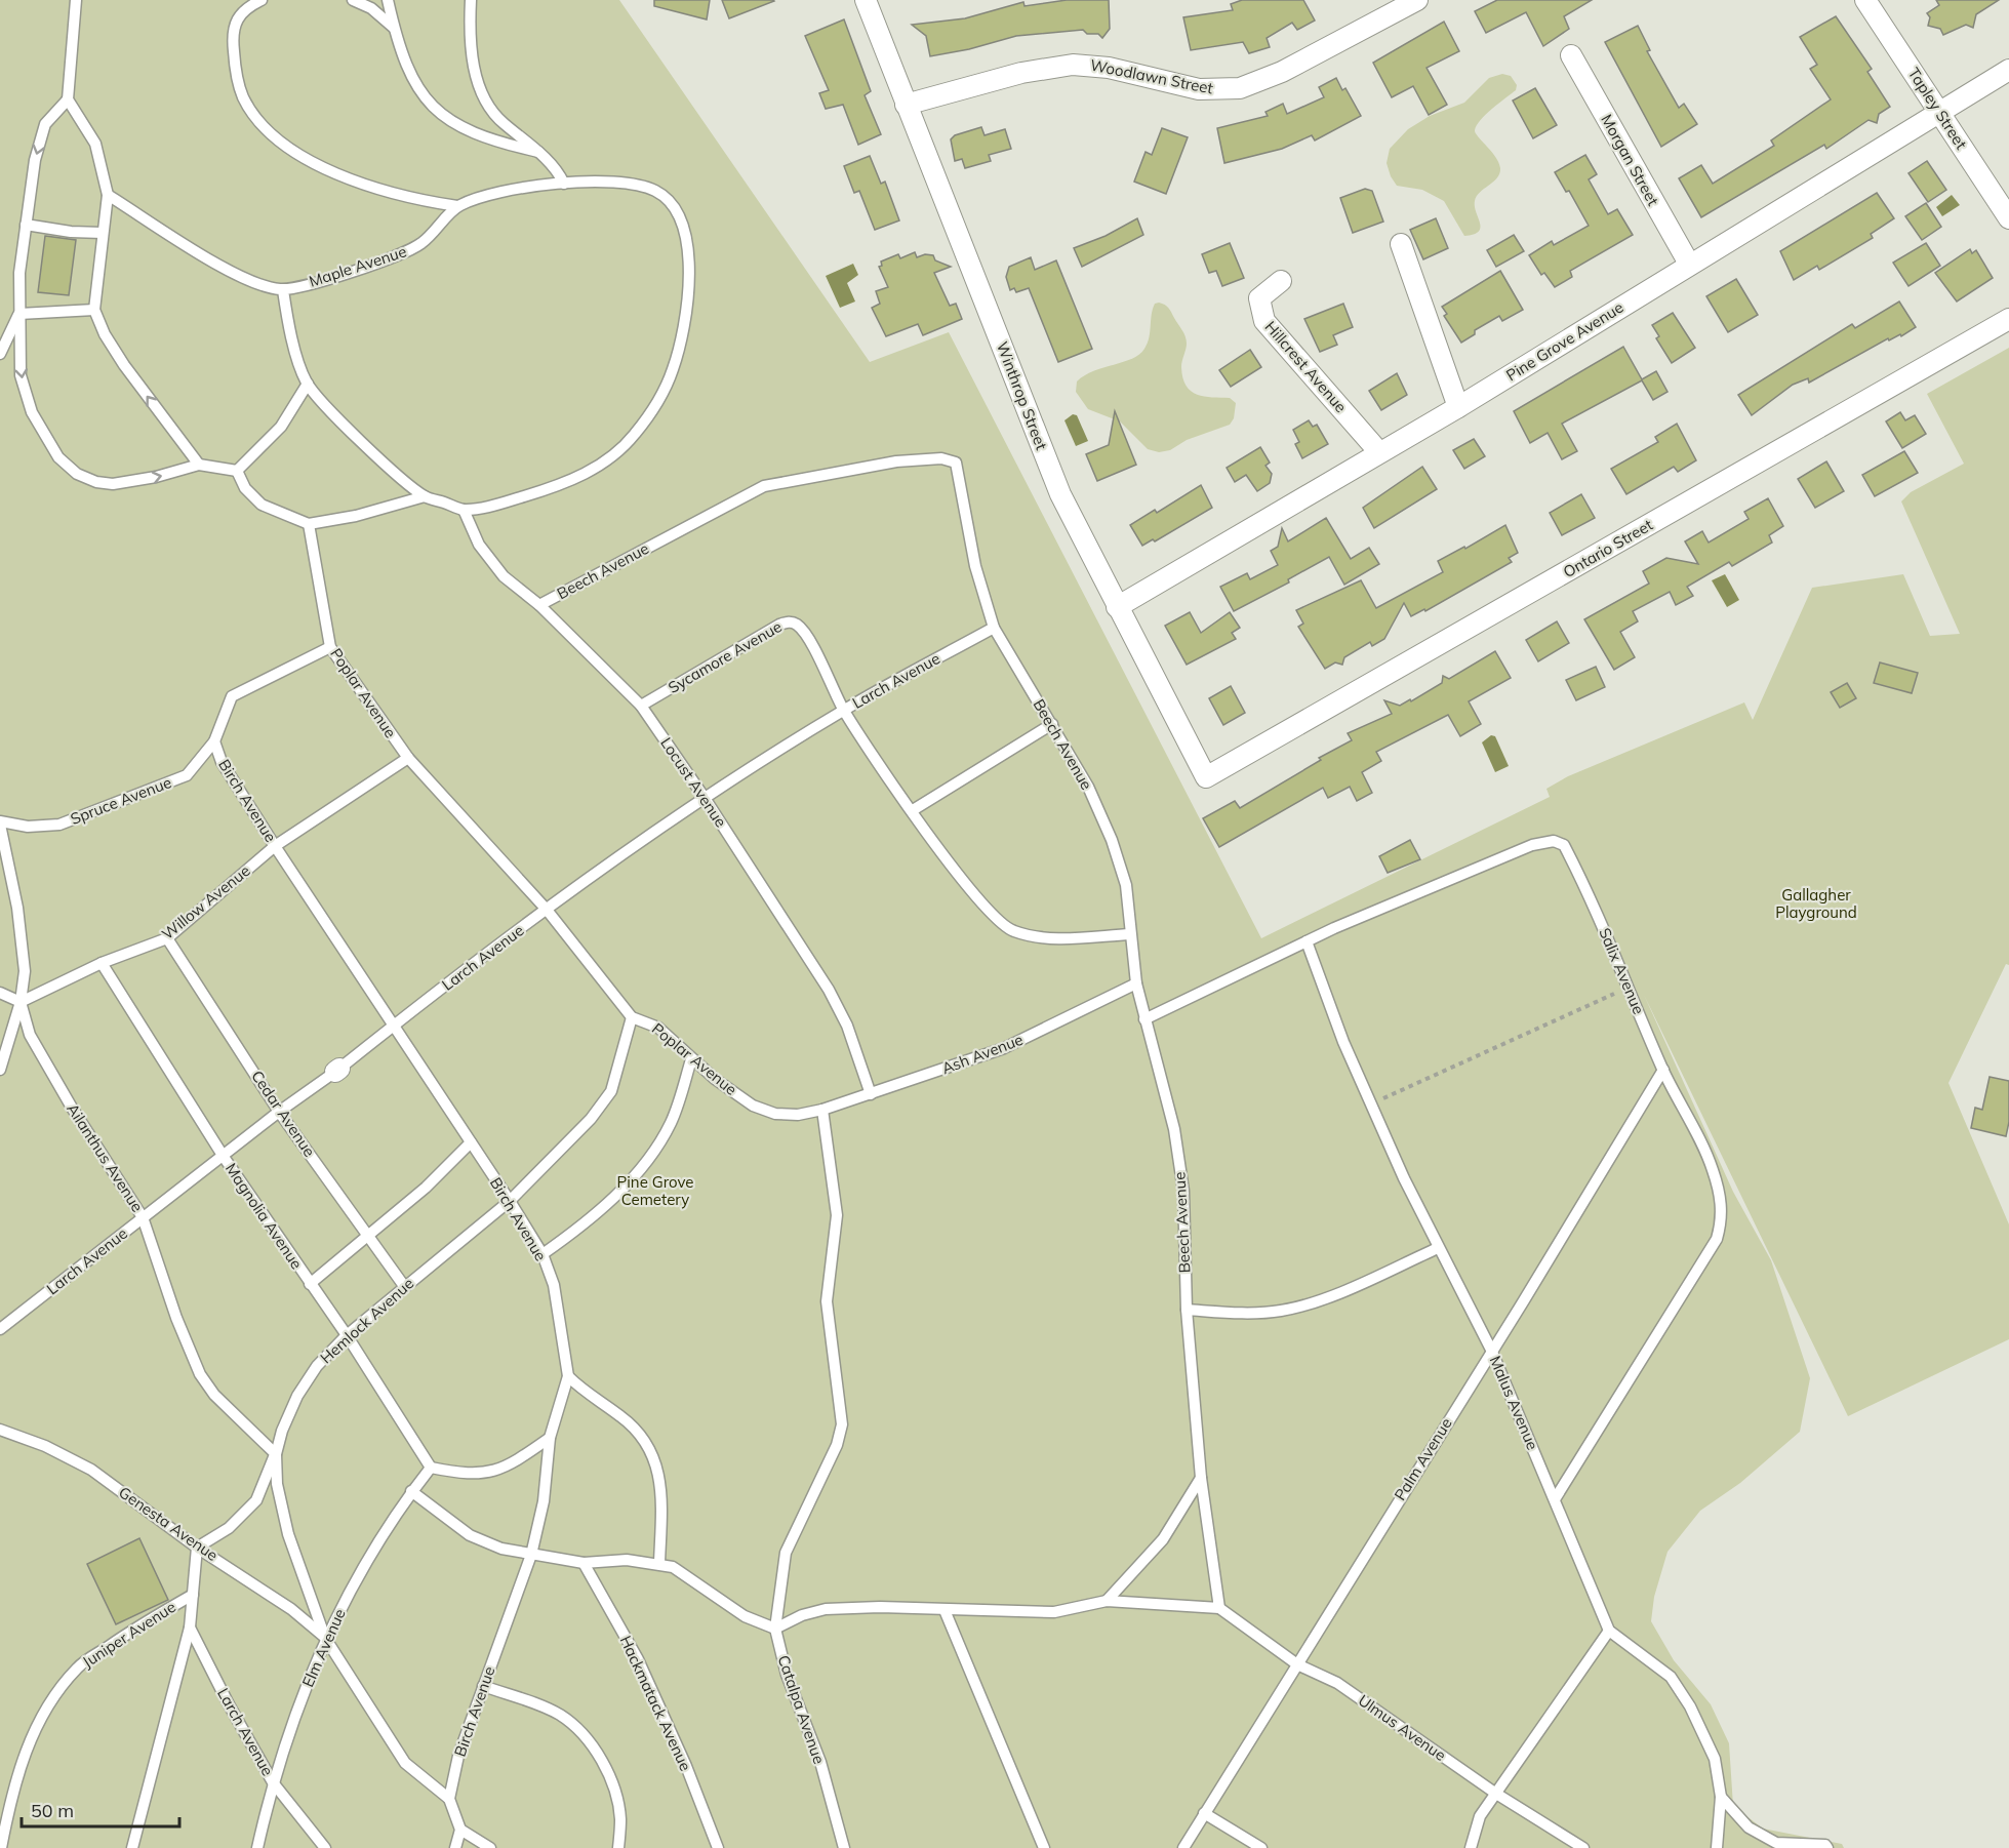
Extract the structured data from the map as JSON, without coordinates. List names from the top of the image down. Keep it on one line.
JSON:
{"streets":{"street":["Woodlawn Street","Tapley Street","Morgan Street","Pine Grove Avenue","Hillcrest Avenue","Winthrop Street","Ontario Street"],"lane":["Maple Avenue","Beech Avenue","Sycamore Avenue","Larch Avenue","Poplar Avenue","Locust Avenue","Spruce Avenue","Birch Avenue","Willow Avenue","Salix Avenue","Ash Avenue","Cedar Avenue","Ailanthus Avenue","Magnolia Avenue","Hemlock Avenue","Malus Avenue","Palm Avenue","Genesta Avenue","Juniper Avenue","Elm Avenue","Hackmatack Avenue","Catalpa Avenue","Ulmus Avenue"]},"crossings":[["Woodlawn Street","Winthrop Street"],["Tapley Street","Pine Grove Avenue"],["Morgan Street","Pine Grove Avenue"],["Pine Grove Avenue","Hillcrest Avenue"],["Pine Grove Avenue","Winthrop Street"],["Winthrop Street","Ontario Street"],["Beech Avenue","Sycamore Avenue"],["Beech Avenue","Larch Avenue"],["Beech Avenue","Locust Avenue"],["Beech Avenue","Salix Avenue"],["Beech Avenue","Ash Avenue"],["Beech Avenue","Ulmus Avenue"],["Sycamore Avenue","Larch Avenue"],["Sycamore Avenue","Locust Avenue"],["Larch Avenue","Poplar Avenue"],["Larch Avenue","Locust Avenue"],["Larch Avenue","Birch Avenue"],["Larch Avenue","Cedar Avenue"],["Larch Avenue","Ailanthus Avenue"],["Larch Avenue","Magnolia Avenue"],["Larch Avenue","Elm Avenue"],["Poplar Avenue","Spruce Avenue"],["Poplar Avenue","Willow Avenue"],["Poplar Avenue","Ash Avenue"],["Poplar Avenue","Hemlock Avenue"],["Locust Avenue","Ash Avenue"],["Spruce Avenue","Birch Avenue"],["Birch Avenue","Willow Avenue"],["Birch Avenue","Hemlock Avenue"],["Willow Avenue","Cedar Avenue"],["Willow Avenue","Ailanthus Avenue"],["Willow Avenue","Magnolia Avenue"],["Salix Avenue","Malus Avenue"],["Salix Avenue","Palm Avenue"],["Cedar Avenue","Hemlock Avenue"],["Ailanthus Avenue","Hemlock Avenue"],["Magnolia Avenue","Hemlock Avenue"],["Magnolia Avenue","Elm Avenue"],["Hemlock Avenue","Genesta Avenue"],["Hemlock Avenue","Elm Avenue"],["Malus Avenue","Palm Avenue"],["Palm Avenue","Ulmus Avenue"],["Genesta Avenue","Elm Avenue"]],"parks":["Gallagher Playground","Pine Grove Cemetery"],"scale_bar":"50 m"}
